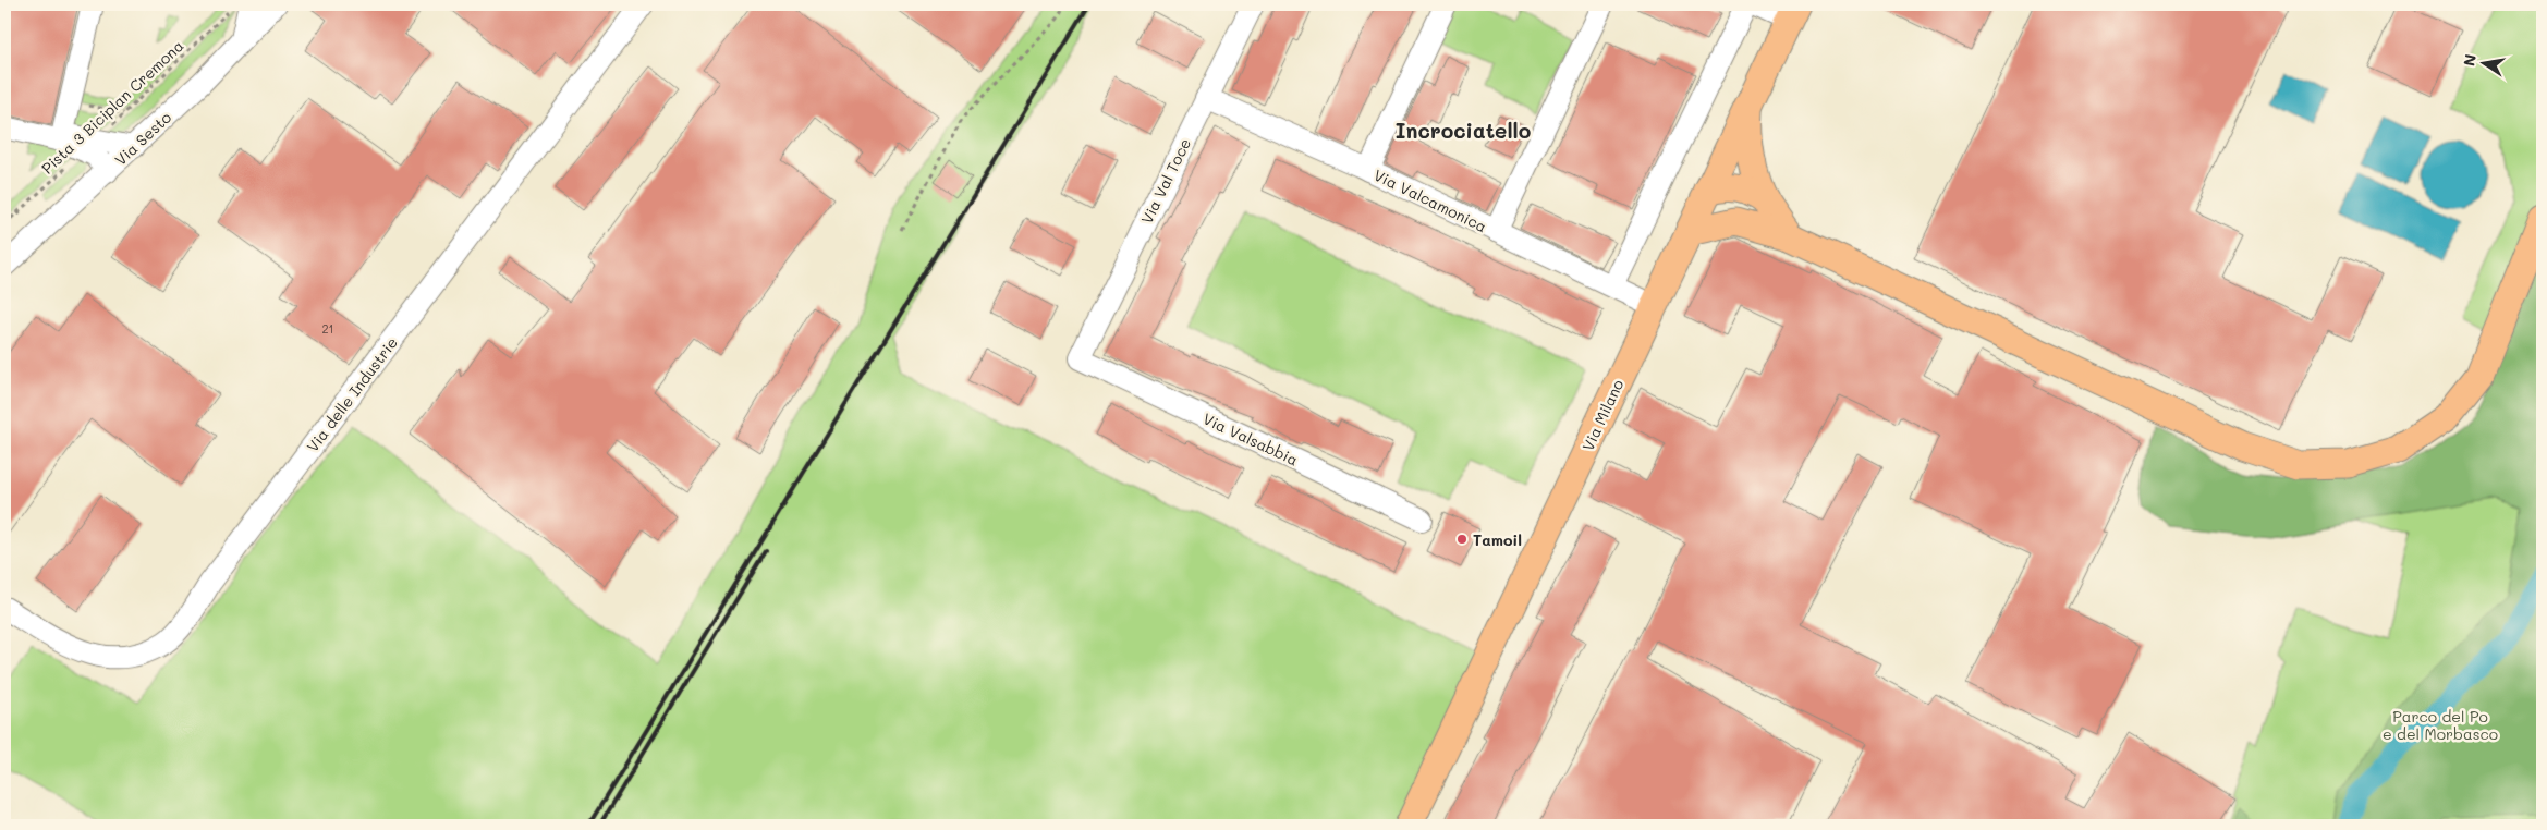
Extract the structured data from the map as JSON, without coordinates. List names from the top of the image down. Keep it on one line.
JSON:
{"streets":{"main road":["Via Milano"],"street":["Via Sesto","Via Val Toce","Via Valcamonica","Via delle Industrie","Via Valsabbia"],"path":["Pista 3 Biciplan Cremona"]},"crossings":[["Via Val Toce","Via Valcamonica"],["Via Val Toce","Via Valsabbia"],["Via Valcamonica","Via Milano"]],"districts":["Incrociatello"],"parks":["Parco del Po e del Morbasco"],"places":["Tamoil"],"house_numbers":["21"],"north":"left"}
